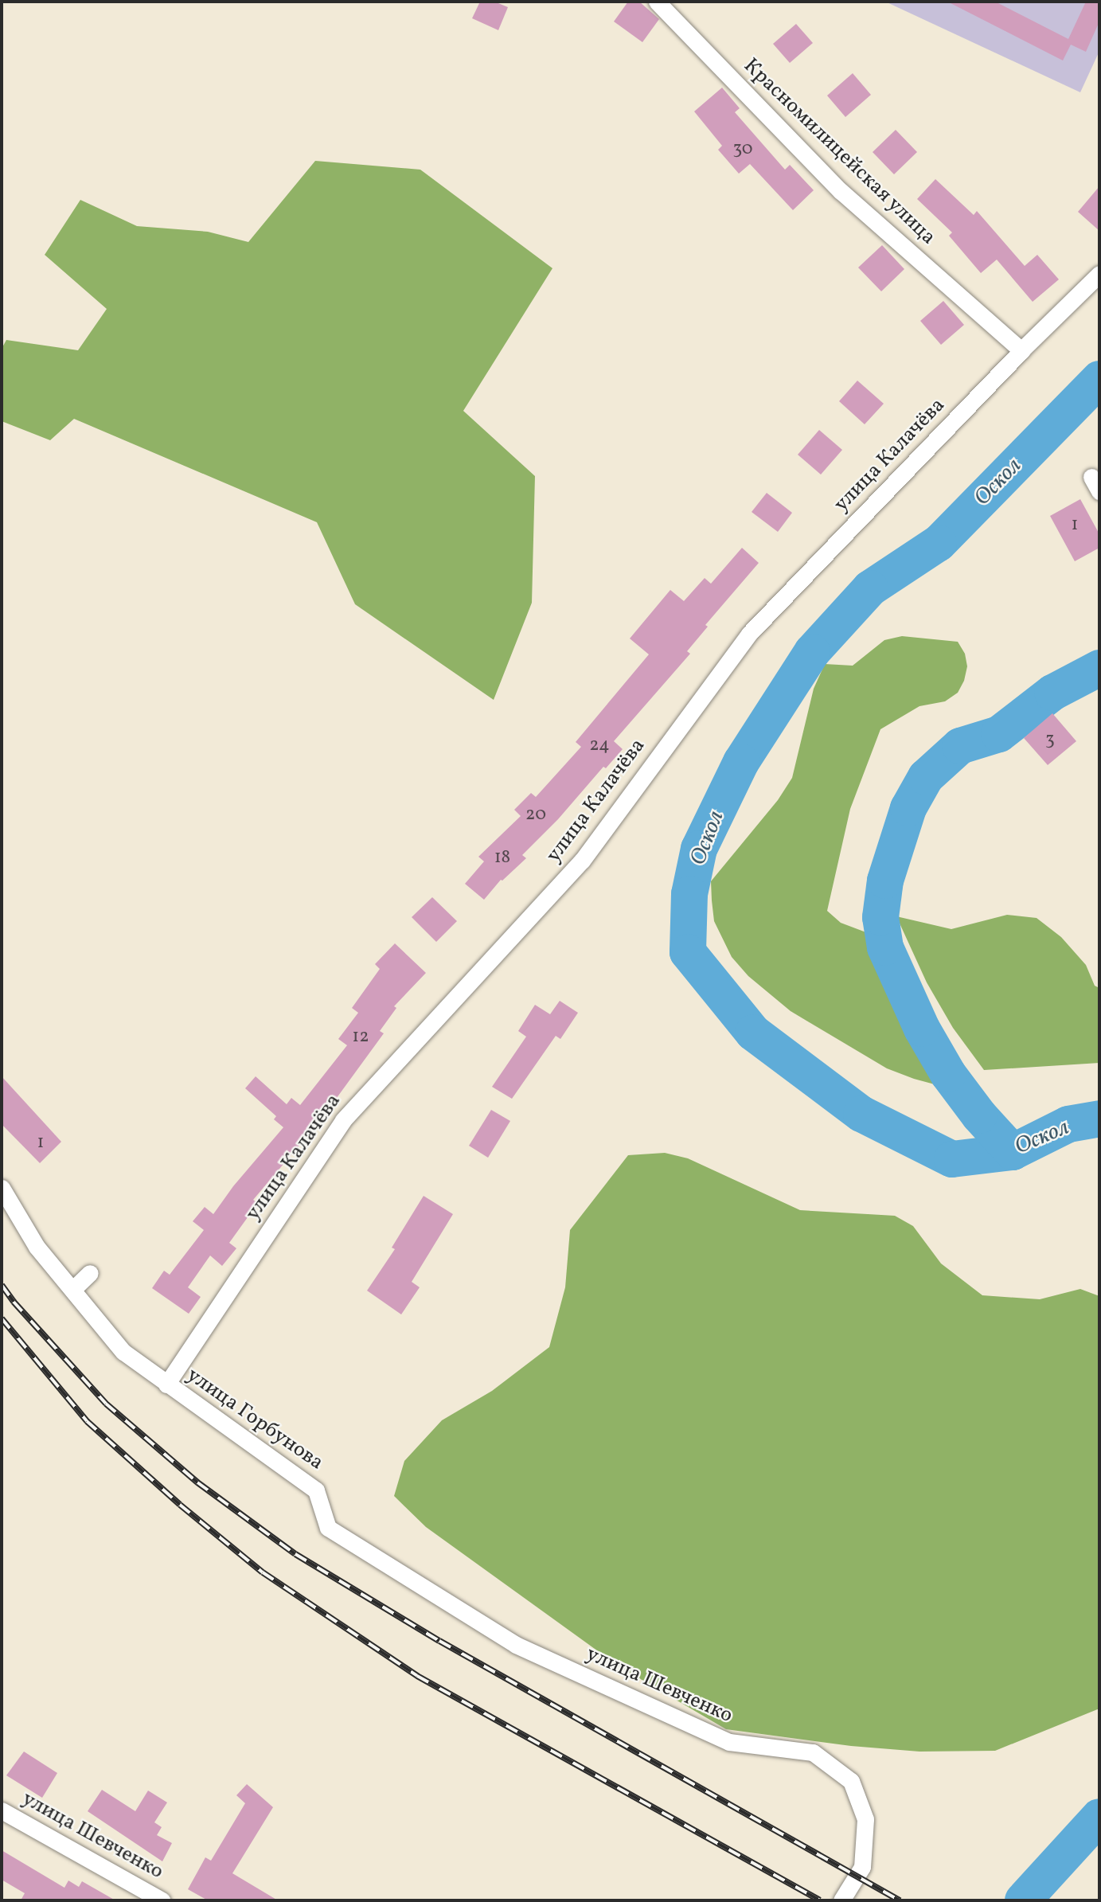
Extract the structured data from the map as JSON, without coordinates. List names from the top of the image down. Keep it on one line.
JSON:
{"streets":{"street":["Красномилицейская улица","улица Калачёва","улица Горбунова","улица Шевченко"]},"crossings":[["Красномилицейская улица","улица Калачёва"],["улица Калачёва","улица Горбунова"],["улица Горбунова","улица Шевченко"]],"water":["Оскол"],"house_numbers":["30","1","3","24","20","18","12","1"]}
